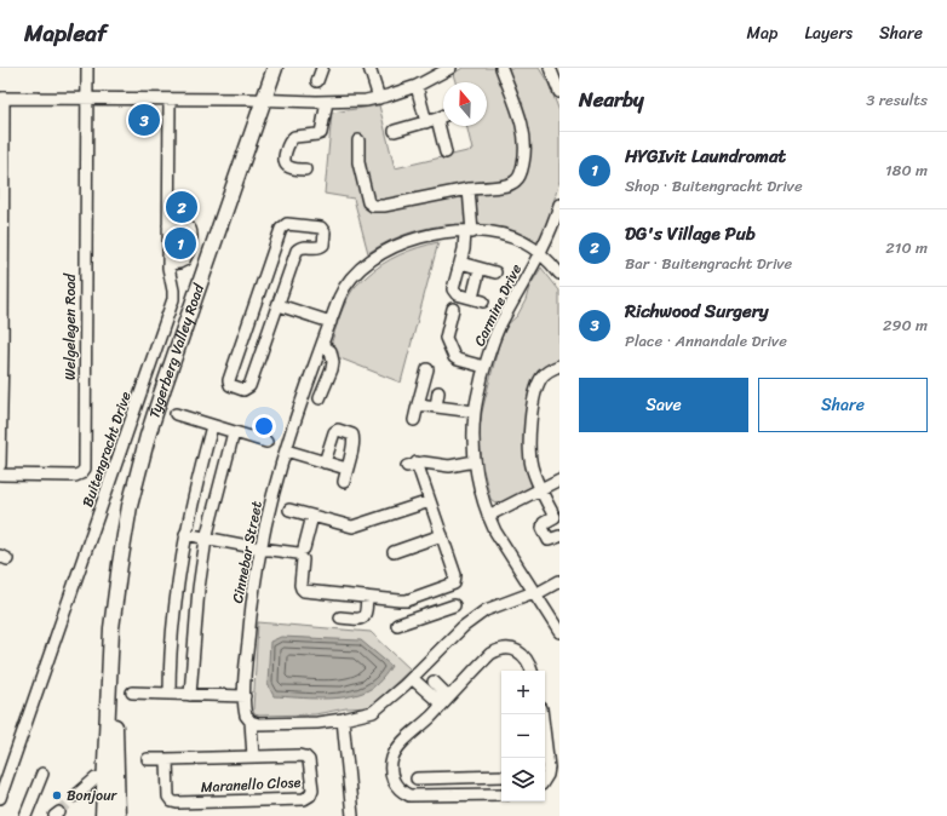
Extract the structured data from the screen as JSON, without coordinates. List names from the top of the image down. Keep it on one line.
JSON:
{"streets":{"main road":["Tygerberg Valley Road"],"street":["Carmine Drive","Welgelegen Road","Buitengracht Drive","Cinnebar Street","Maranello Close"]},"crossings":[["Carmine Drive","Cinnebar Street"],["Cinnebar Street","Maranello Close"]],"places":["Bonjour"],"north":"top","page":{"header":"Mapleaf","nav":["Map","Layers","Share"],"heading":["Nearby","3 results"],"pins":["3","2","1"],"list":[{"mark":"1","name":"HYGIvit Laundromat","note":"Shop · Buitengracht Drive","value":"180 m"},{"mark":"2","name":"DG's Village Pub","note":"Bar · Buitengracht Drive","value":"210 m"},{"mark":"3","name":"Richwood Surgery","note":"Place · Annandale Drive","value":"290 m"}],"buttons":["Save","Share"],"map_buttons":["+","−"]}}
